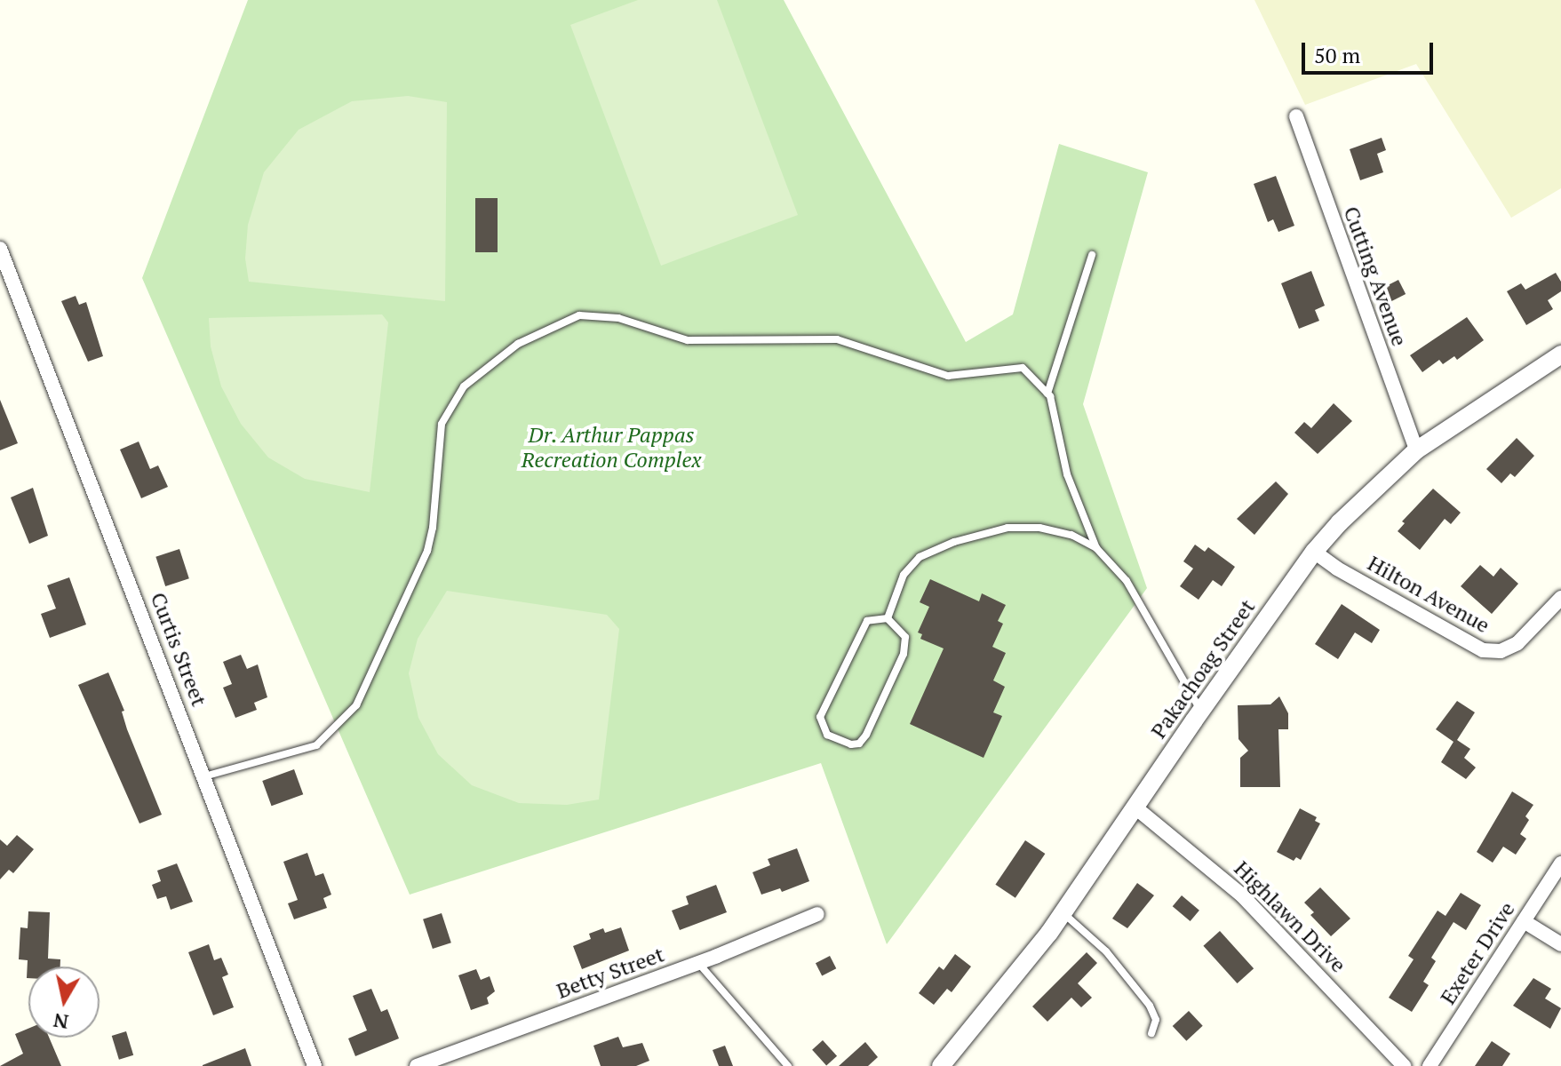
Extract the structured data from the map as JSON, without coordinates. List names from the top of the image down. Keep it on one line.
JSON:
{"streets":{"street":["Cutting Avenue","Hilton Avenue","Curtis Street","Pakachoag Street","Highlawn Drive","Exeter Drive","Betty Street"]},"crossings":[["Cutting Avenue","Pakachoag Street"],["Hilton Avenue","Pakachoag Street"],["Pakachoag Street","Highlawn Drive"]],"parks":["Dr. Arthur Pappas Recreation Complex"],"scale_bar":"50 m","north":"bottom"}
